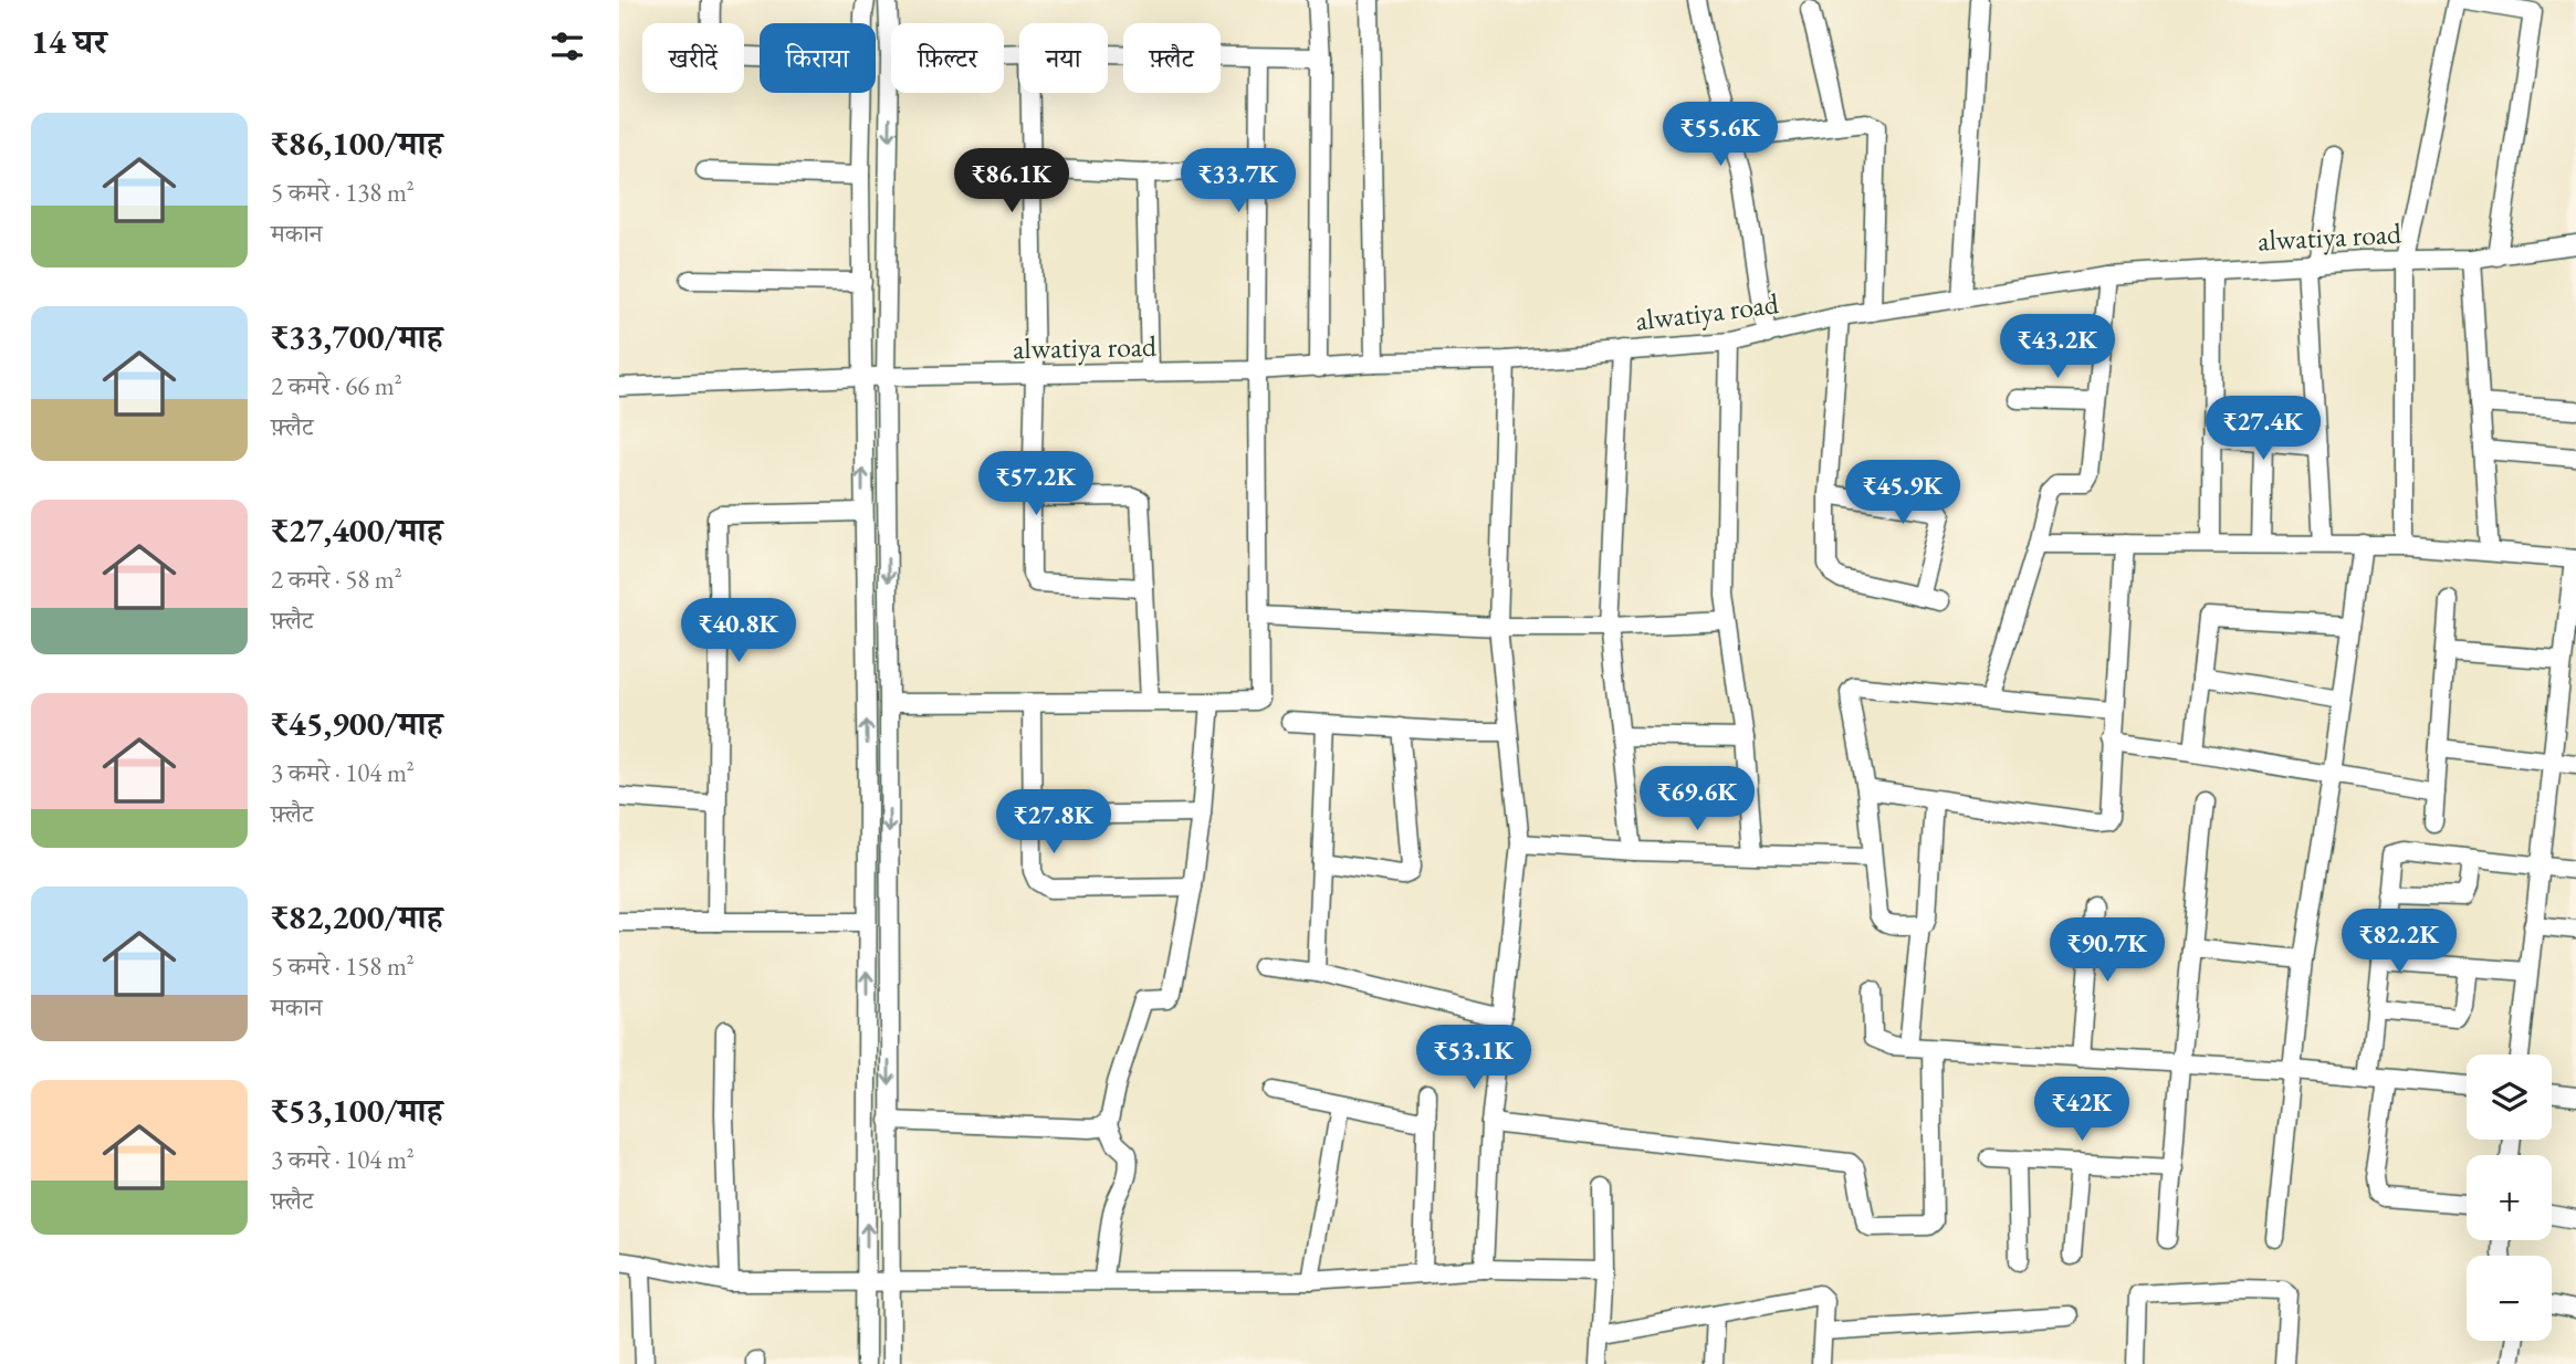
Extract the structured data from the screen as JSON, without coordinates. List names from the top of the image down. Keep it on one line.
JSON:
{"streets":{"street":["alwatiya road"]},"page":{"heading":"14 घर","chip":["खरीदें","किराया","फ़िल्टर","नया","फ़्लैट"],"list":[{"name":"₹86,100/माह","note":"5 कमरे · 138 m² · मकान"},{"name":"₹33,700/माह","note":"2 कमरे · 66 m² · फ़्लैट"},{"name":"₹27,400/माह","note":"2 कमरे · 58 m² · फ़्लैट"},{"name":"₹45,900/माह","note":"3 कमरे · 104 m² · फ़्लैट"},{"name":"₹82,200/माह","note":"5 कमरे · 158 m² · मकान"},{"name":"₹53,100/माह","note":"3 कमरे · 104 m² · फ़्लैट"}],"price":["₹55.6K","₹86.1K","₹33.7K","₹43.2K","₹27.4K","₹57.2K","₹45.9K","₹40.8K","₹69.6K","₹27.8K","₹82.2K","₹90.7K","₹53.1K","₹42K"],"map_buttons":["+","−"]}}
